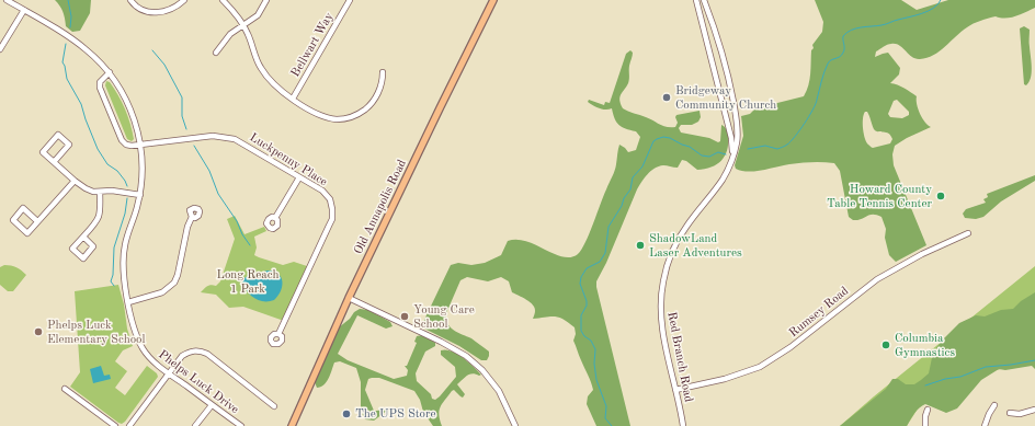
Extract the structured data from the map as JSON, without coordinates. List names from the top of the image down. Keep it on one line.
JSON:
{"streets":{"main road":["Old Annapolis Road"],"street":["Bellwart Way","Luckpenny Place","Rumsey Road","Red Branch Road","Phelps Luck Drive"]},"crossings":[["Luckpenny Place","Phelps Luck Drive"],["Rumsey Road","Red Branch Road"]],"parks":["Long Reach 1 Park"],"places":["Bridgeway Community Church","Howard County Table Tennis Center","ShadowLand Laser Adventures","Young Care School","Phelps Luck Elementary School","Columbia Gymnastics","The UPS Store"]}
